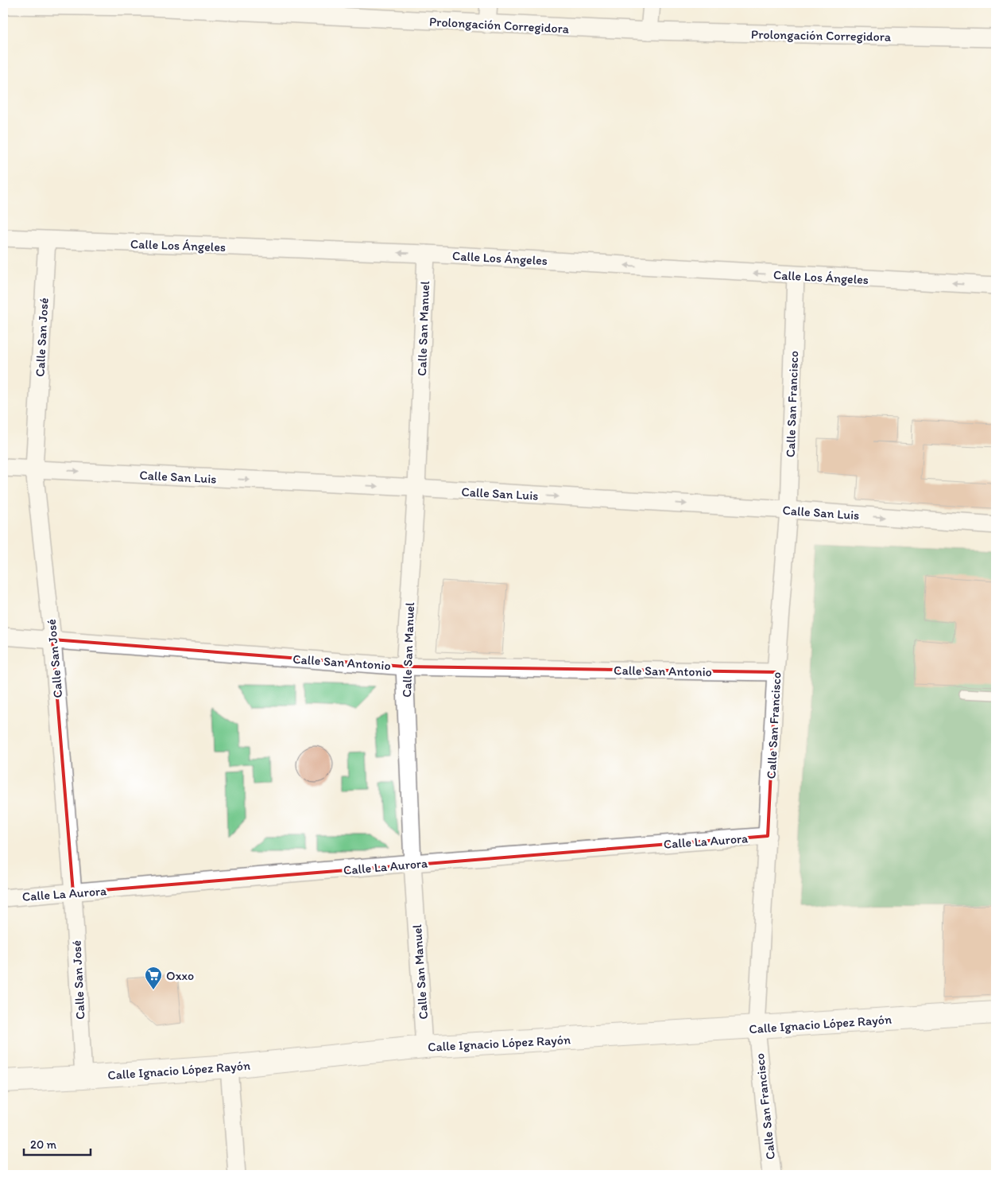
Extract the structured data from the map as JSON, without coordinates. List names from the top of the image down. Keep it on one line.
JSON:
{"streets":{"main road":["Calle Ignacio López Rayón"],"street":["Prolongación Corregidora","Calle Los Ángeles","Calle San Manuel","Calle San José","Calle San Francisco","Calle San Luis","Calle San Antonio","Calle La Aurora"]},"crossings":[["Calle Los Ángeles","Calle San Manuel"],["Calle Los Ángeles","Calle San José"],["Calle Los Ángeles","Calle San Francisco"],["Calle San Manuel","Calle San Luis"],["Calle San Manuel","Calle San Antonio"],["Calle San Manuel","Calle La Aurora"],["Calle San Manuel","Calle Ignacio López Rayón"],["Calle San José","Calle San Luis"],["Calle San José","Calle San Antonio"],["Calle San José","Calle La Aurora"],["Calle San José","Calle Ignacio López Rayón"],["Calle San Francisco","Calle San Luis"],["Calle San Francisco","Calle San Antonio"],["Calle San Francisco","Calle La Aurora"],["Calle San Francisco","Calle Ignacio López Rayón"]],"one_way":["Calle Los Ángeles","Calle San Luis"],"places":{"supermarket":["Oxxo"]},"scale_bar":"20 m"}
